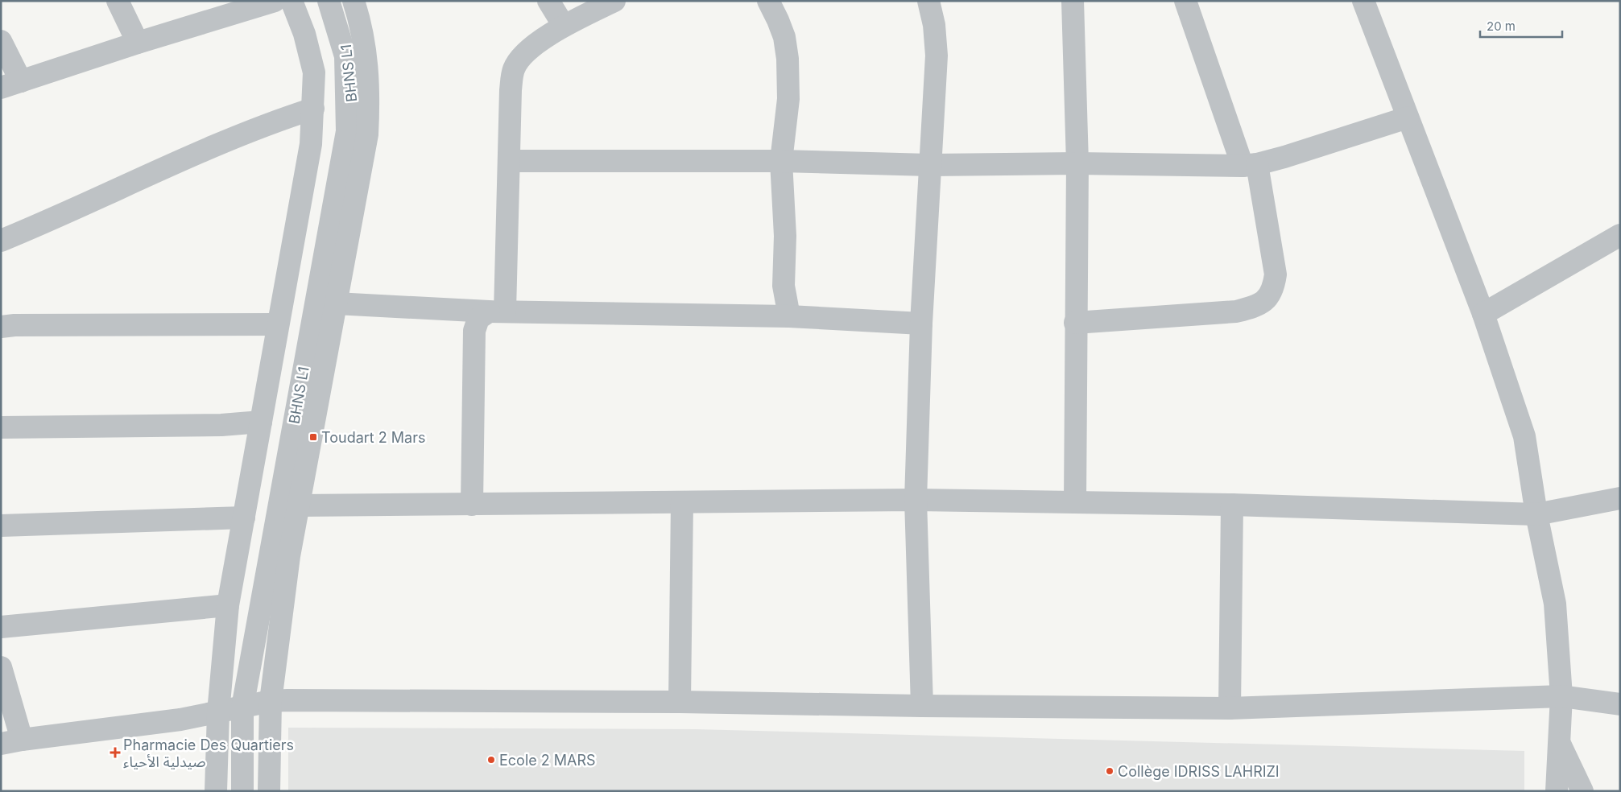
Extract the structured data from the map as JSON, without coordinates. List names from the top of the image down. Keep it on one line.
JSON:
{"streets":{"street":["BHNS L1"]},"places":{"transit":["Toudart 2 Mars"],"health":["Pharmacie Des Quartiers صيدلية الأحياء"],"other":["Ecole 2 MARS","Collège IDRISS LAHRIZI"]},"scale_bar":"20 m"}
